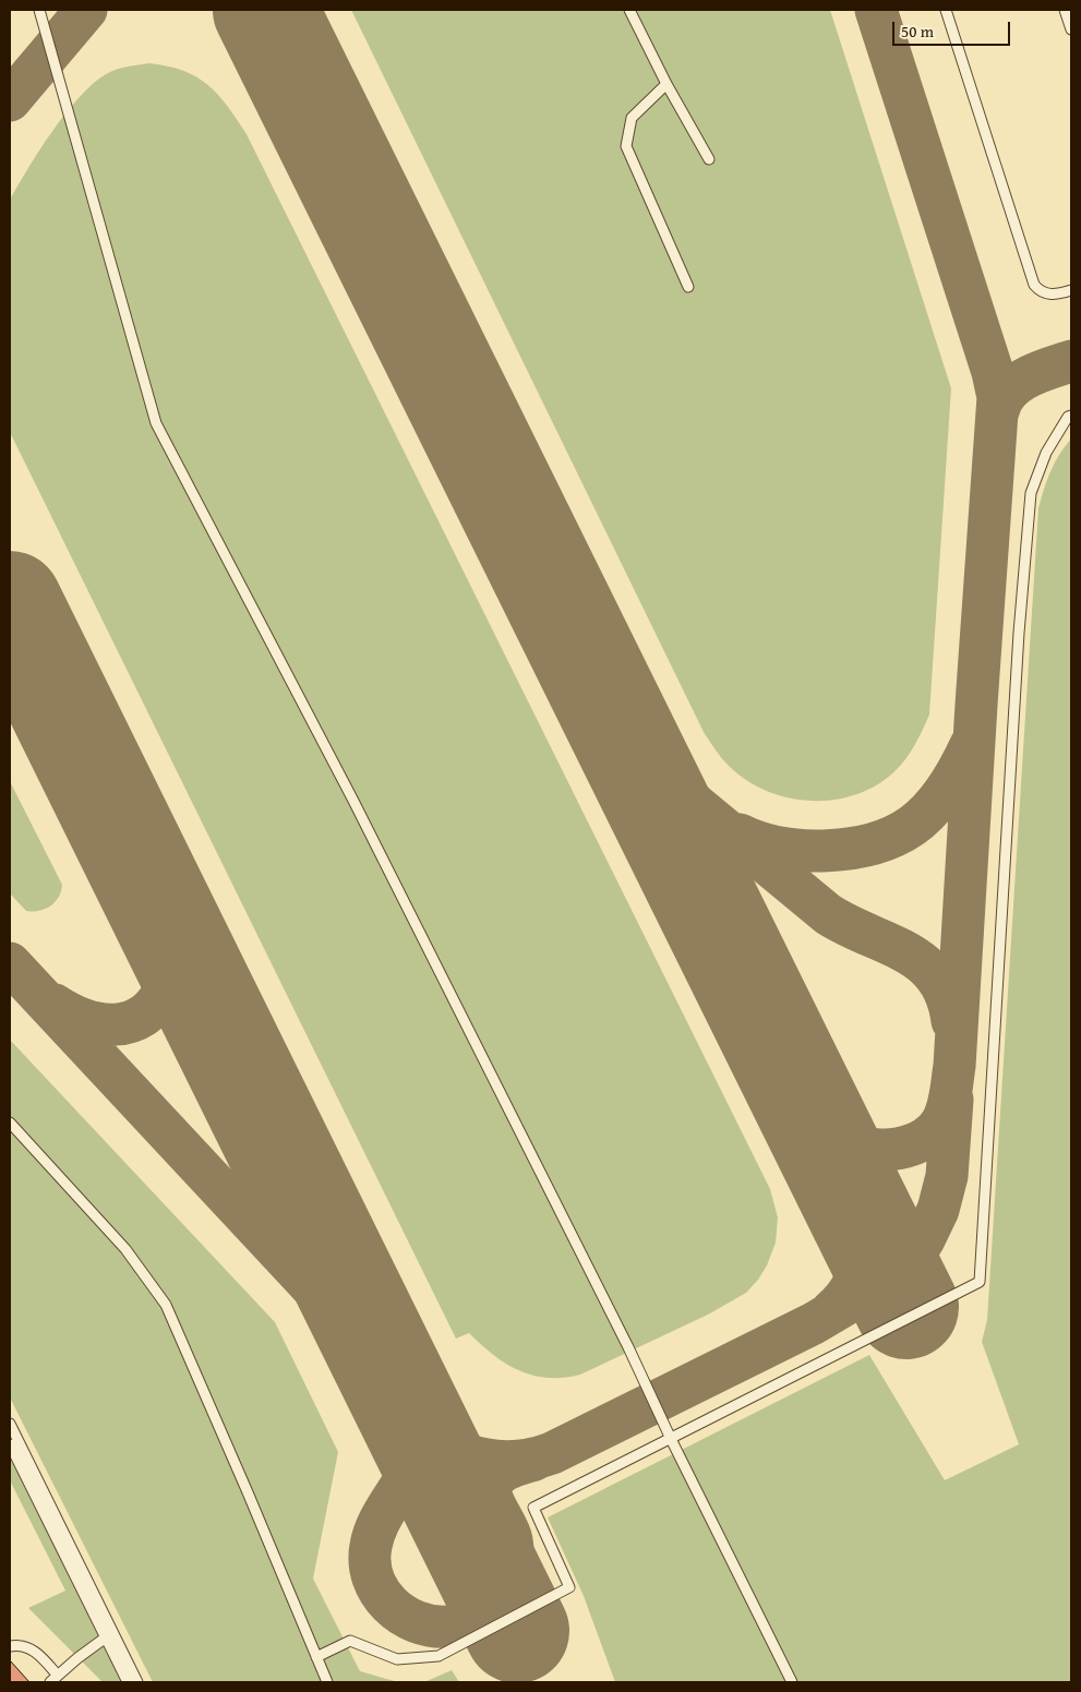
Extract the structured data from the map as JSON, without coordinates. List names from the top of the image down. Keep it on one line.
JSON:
{"scale_bar":"50 m"}
